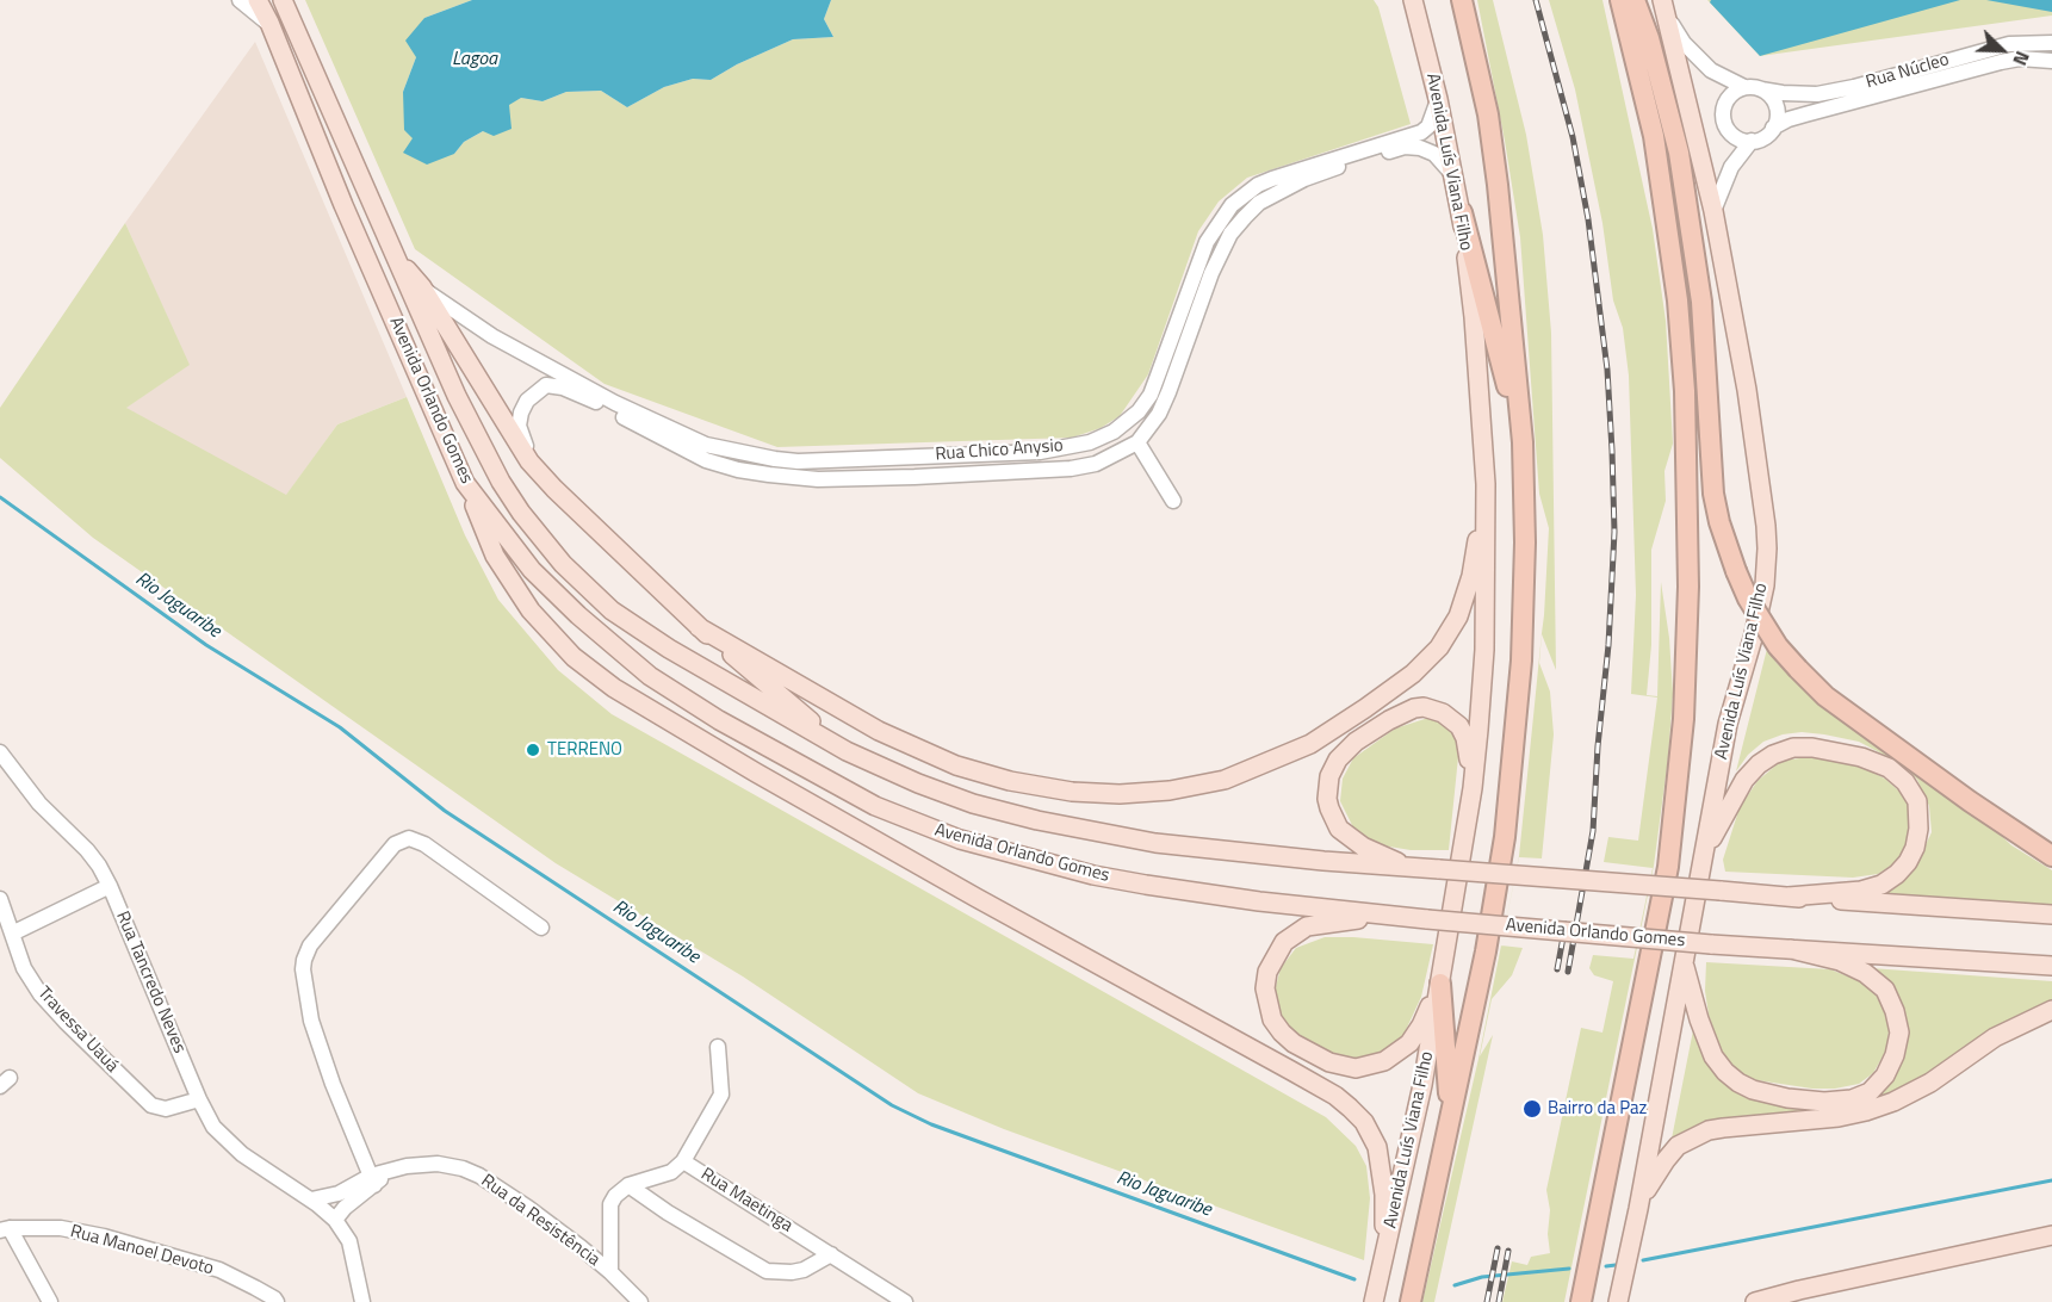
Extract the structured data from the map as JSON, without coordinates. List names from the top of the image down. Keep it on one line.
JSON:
{"streets":{"highway":["Avenida Luís Viana Filho"],"main road":["Avenida Orlando Gomes"],"street":["Rua Núcleo","Rua Chico Anysio","Rua Tancredo Neves","Travessa Uauá","Rua Maetinga","Rua da Resistência","Rua Manoel Devoto"]},"crossings":[["Avenida Luís Viana Filho","Rua Chico Anysio"],["Rua Tancredo Neves","Travessa Uauá"],["Rua Tancredo Neves","Rua da Resistência"]],"water":["Lagoa","Rio Jaguaribe"],"places":["TERRENO","Bairro da Paz"],"north":"bottom right"}
